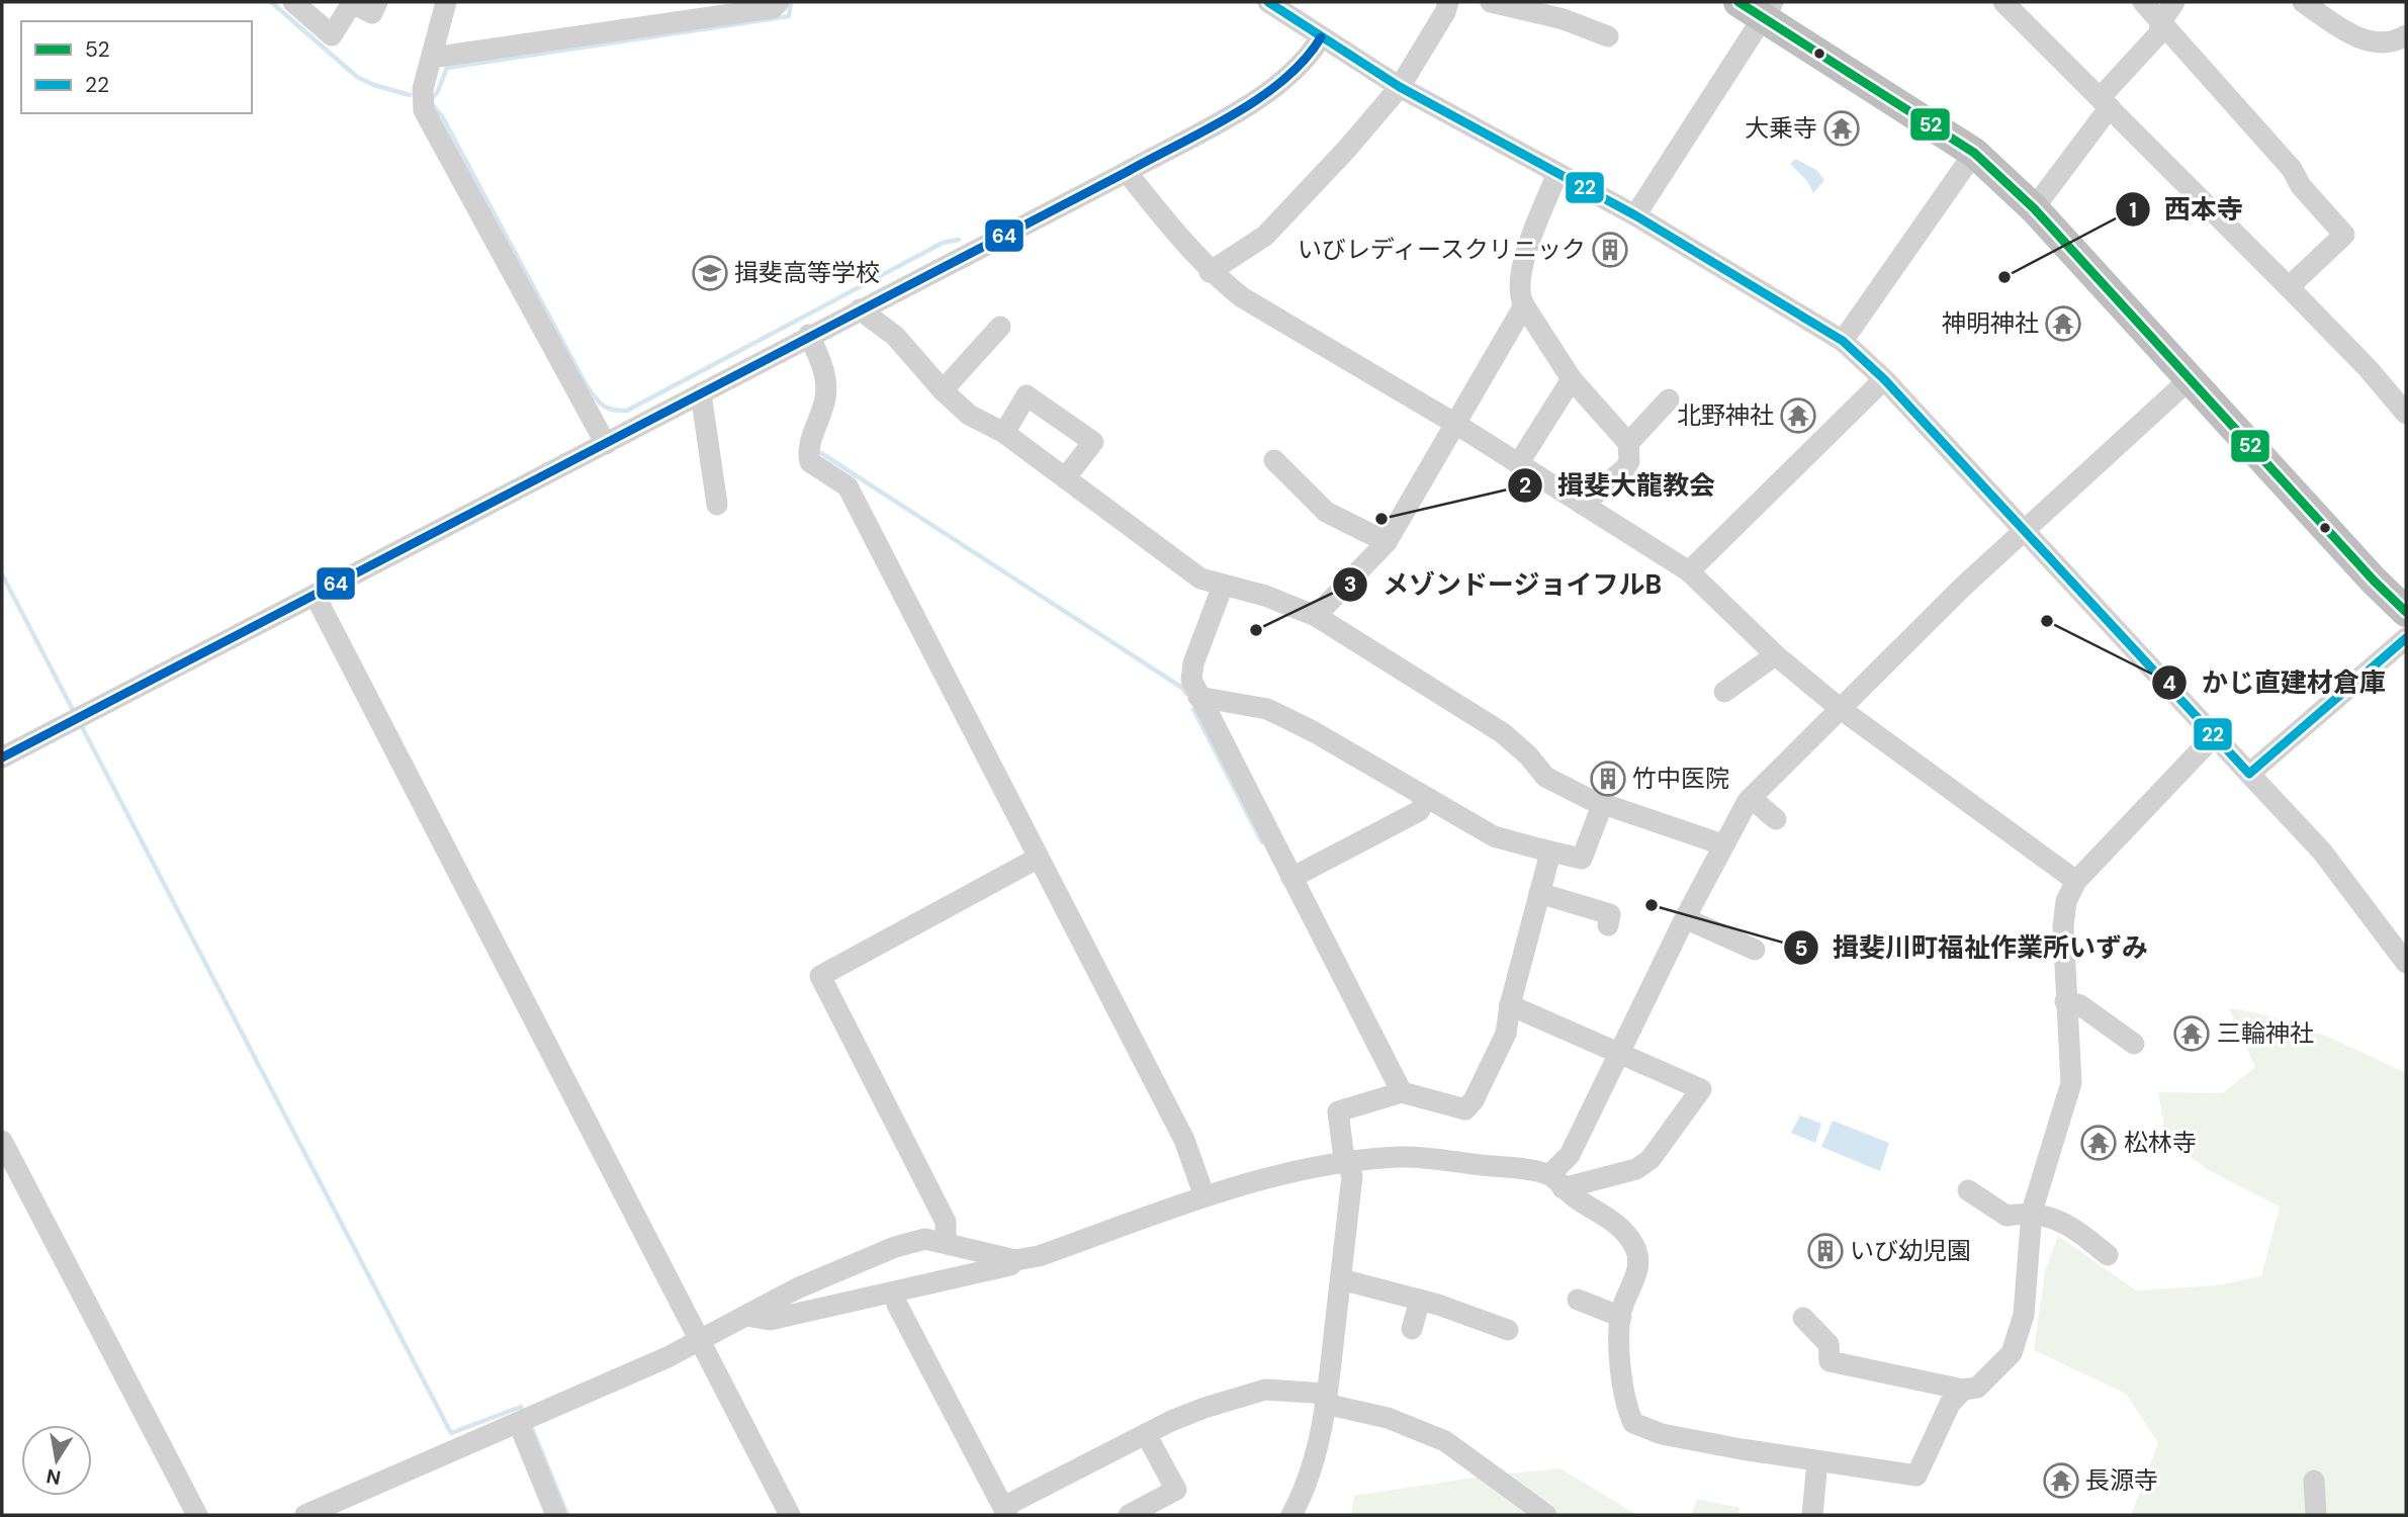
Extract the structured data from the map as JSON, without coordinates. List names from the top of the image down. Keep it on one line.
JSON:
{"places":{"temple":["大乗寺","神明神社","北野神社","三輪神社","松林寺","長源寺"],"building":["いびレディースクリニック","竹中医院","いび幼児園"],"school or university":["揖斐高等学校"],"other":["西本寺","揖斐大龍教会","かじ直建材倉庫","メゾンドージョイフルB","揖斐川町福祉作業所いずみ"]},"lines":["transit line 52","transit line 22","transit line 64"],"legend":["52","22"],"north":"bottom"}
